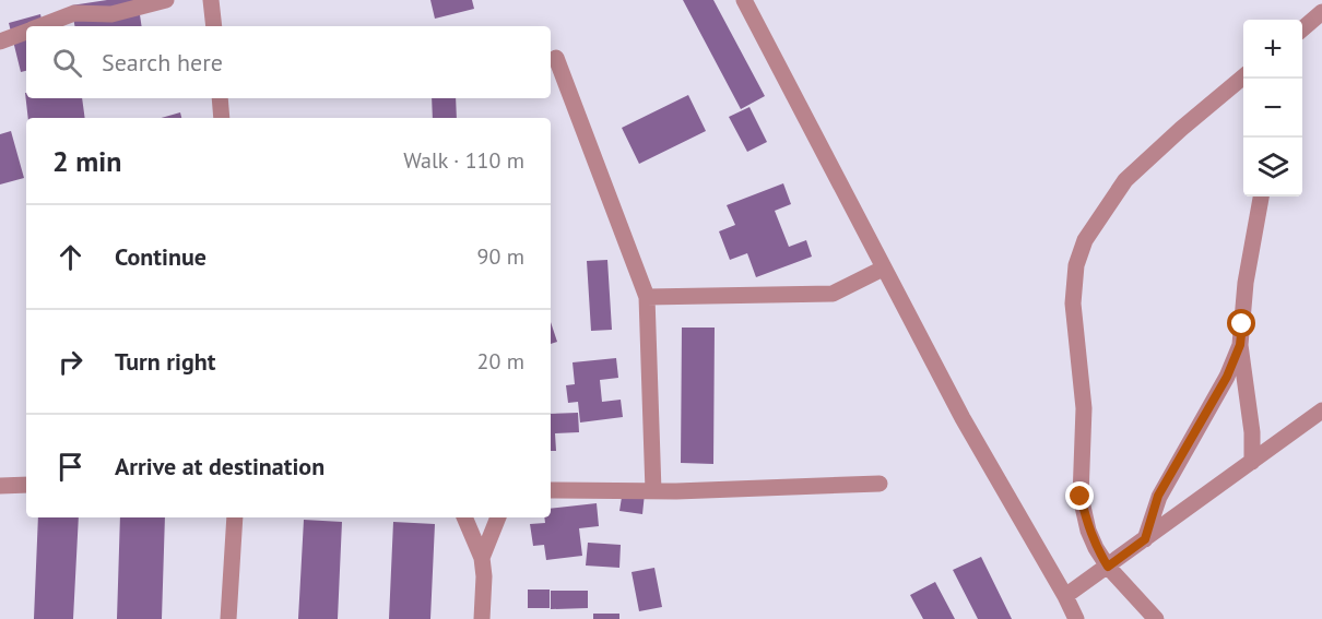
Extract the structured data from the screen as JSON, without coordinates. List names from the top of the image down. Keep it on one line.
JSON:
{"page":{"map_buttons":["+","−"],"search":"Search here","heading":["2 min","Walk · 110 m"],"list":[["Continue","90 m"],["Turn right","20 m"],"Arrive at destination"]}}
